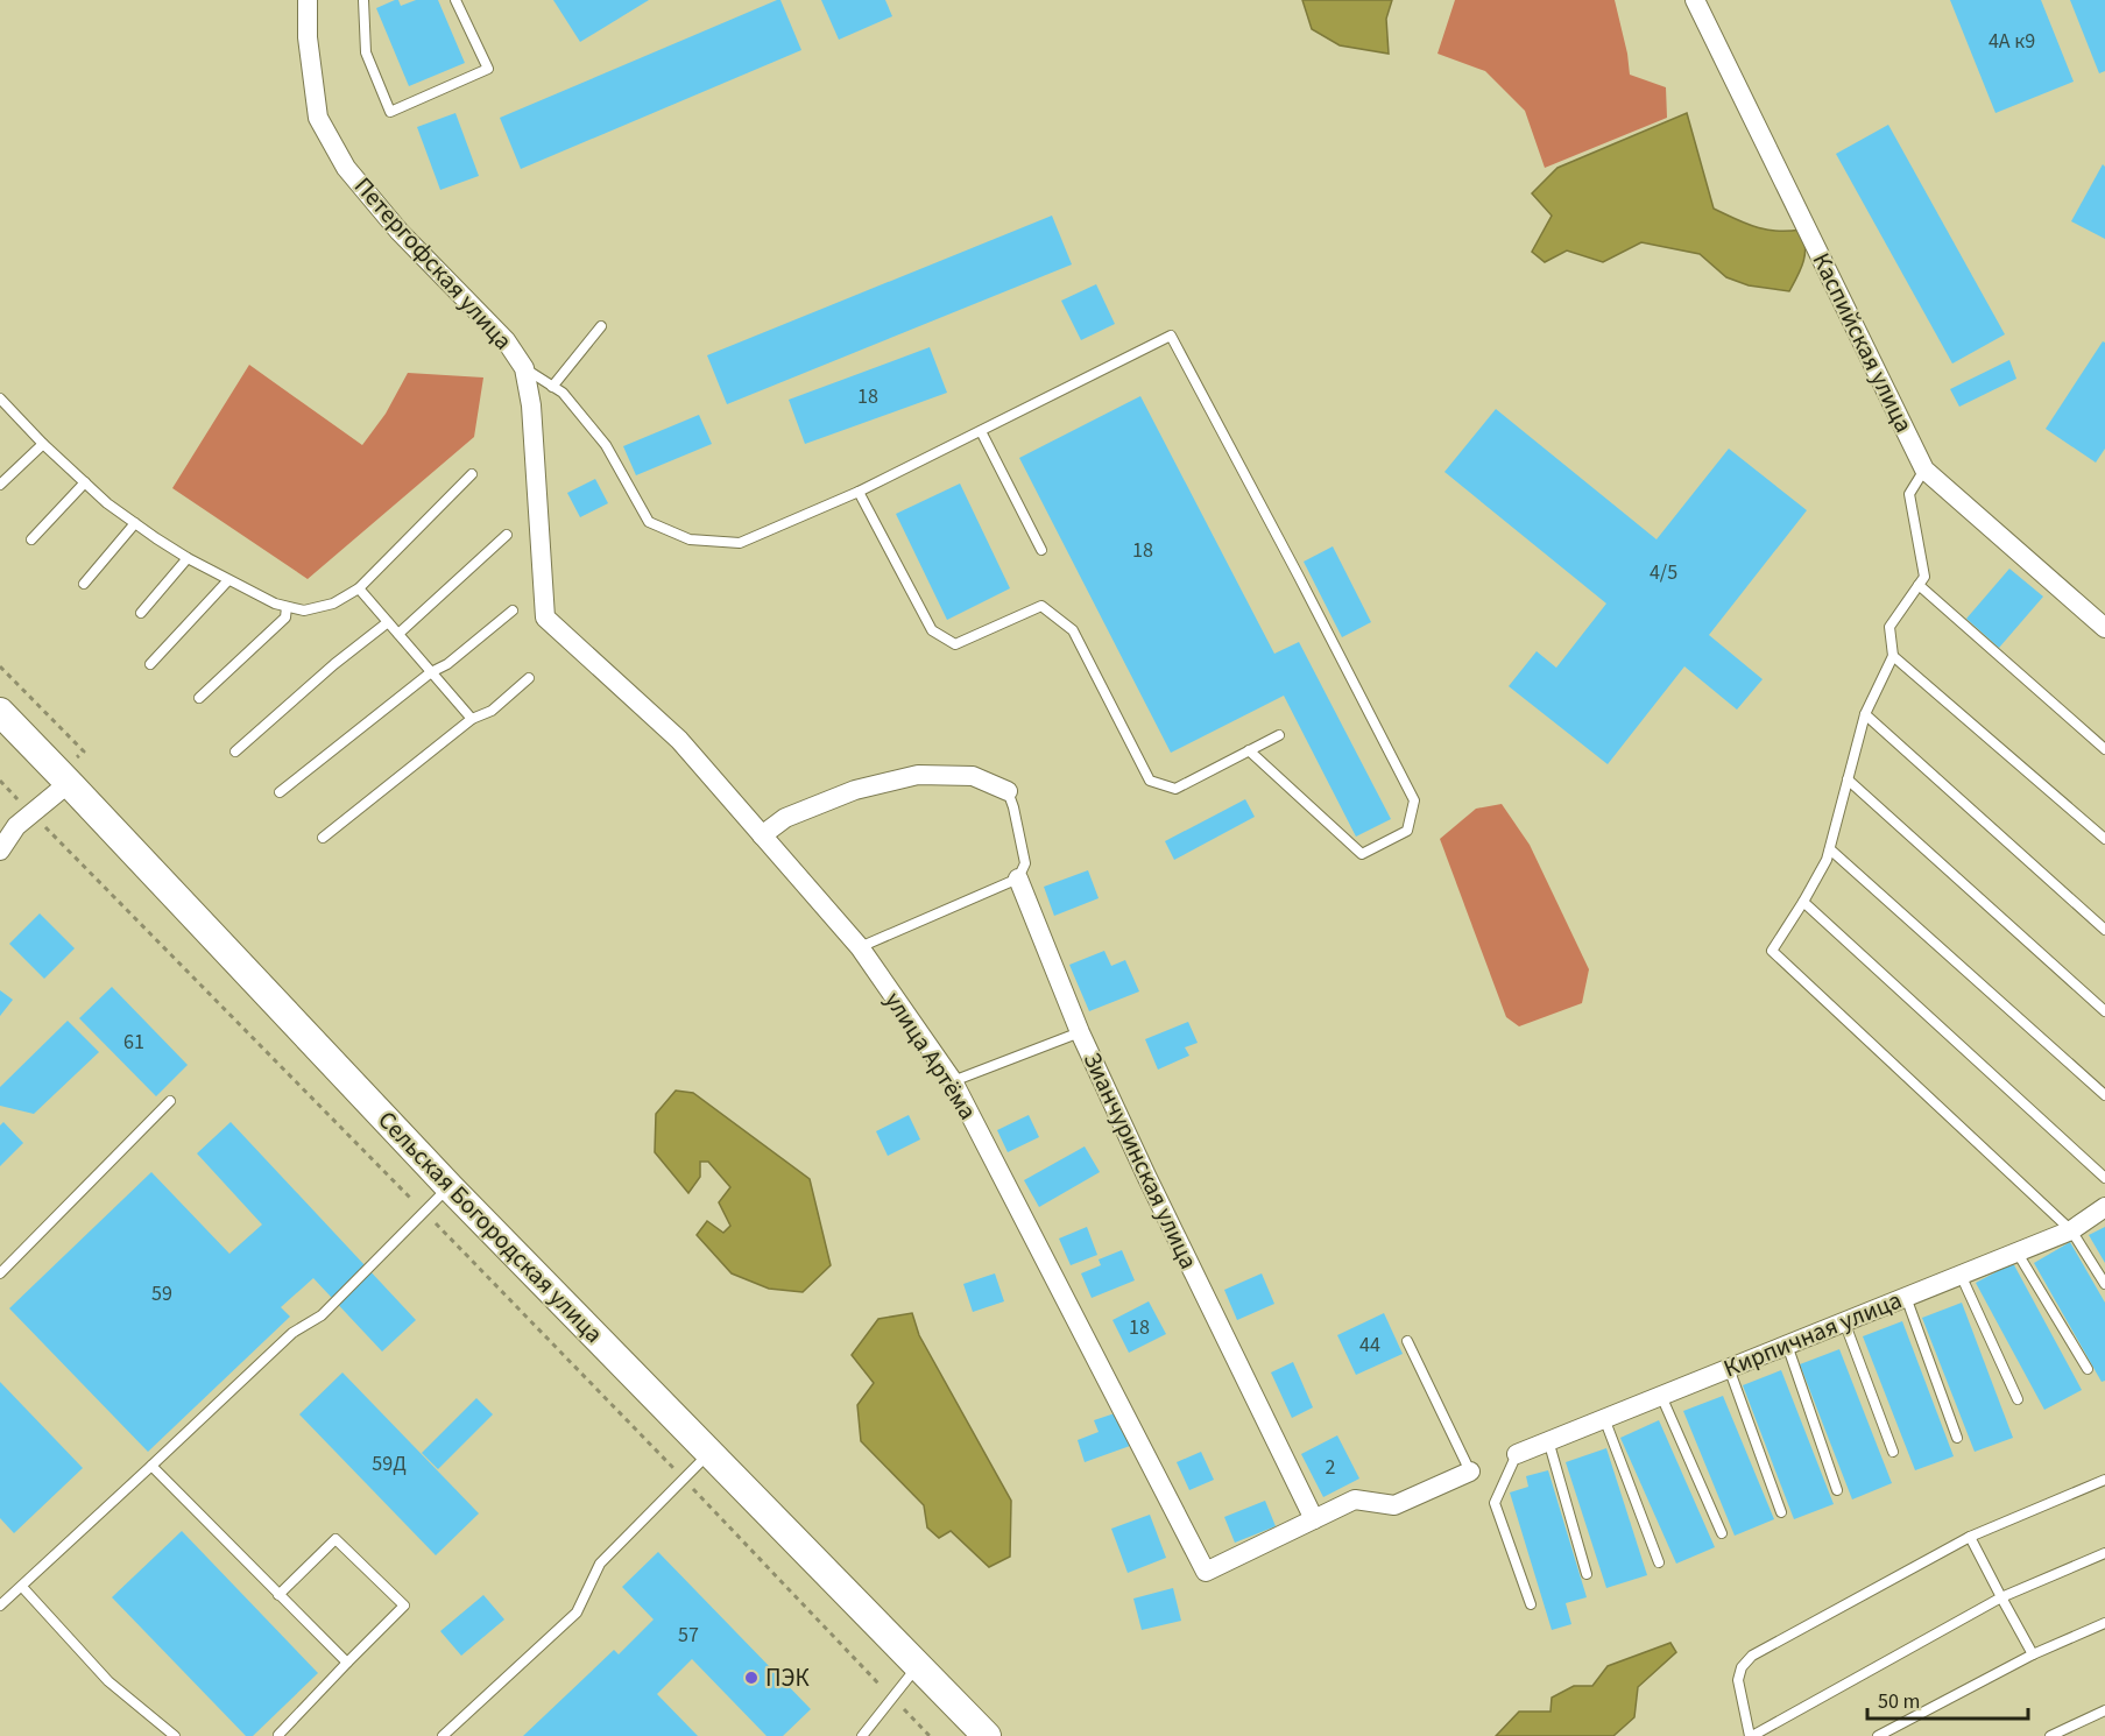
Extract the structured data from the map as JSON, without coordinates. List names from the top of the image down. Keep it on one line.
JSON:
{"streets":{"main road":["Сельская Богородская улица"],"street":["Петергофская улица","Каспийская улица","улица Артёма","Зианчуринская улица","Кирпичная улица"]},"crossings":[["Петергофская улица","улица Артёма"],["улица Артёма","Зианчуринская улица"]],"places":["ПЭК"],"house_numbers":["4А к9","18","18","4/5","61","59","18","44","59Д","2","57"],"scale_bar":"50 m"}
